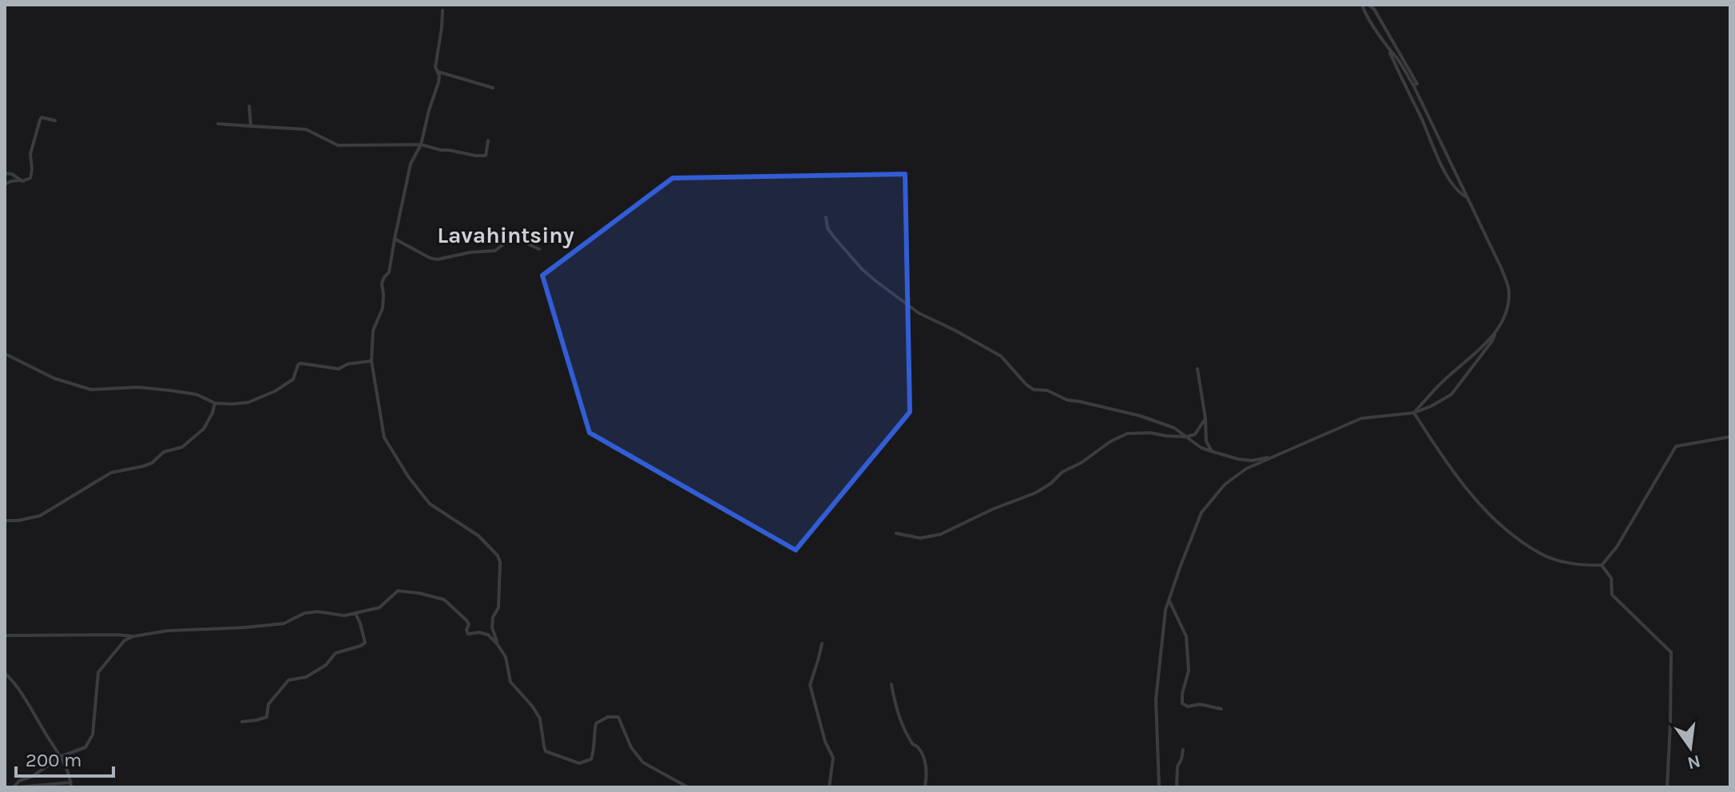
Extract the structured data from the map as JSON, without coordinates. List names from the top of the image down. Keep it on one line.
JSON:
{"districts":["Lavahintsiny"],"scale_bar":"200 m","north":"bottom"}
